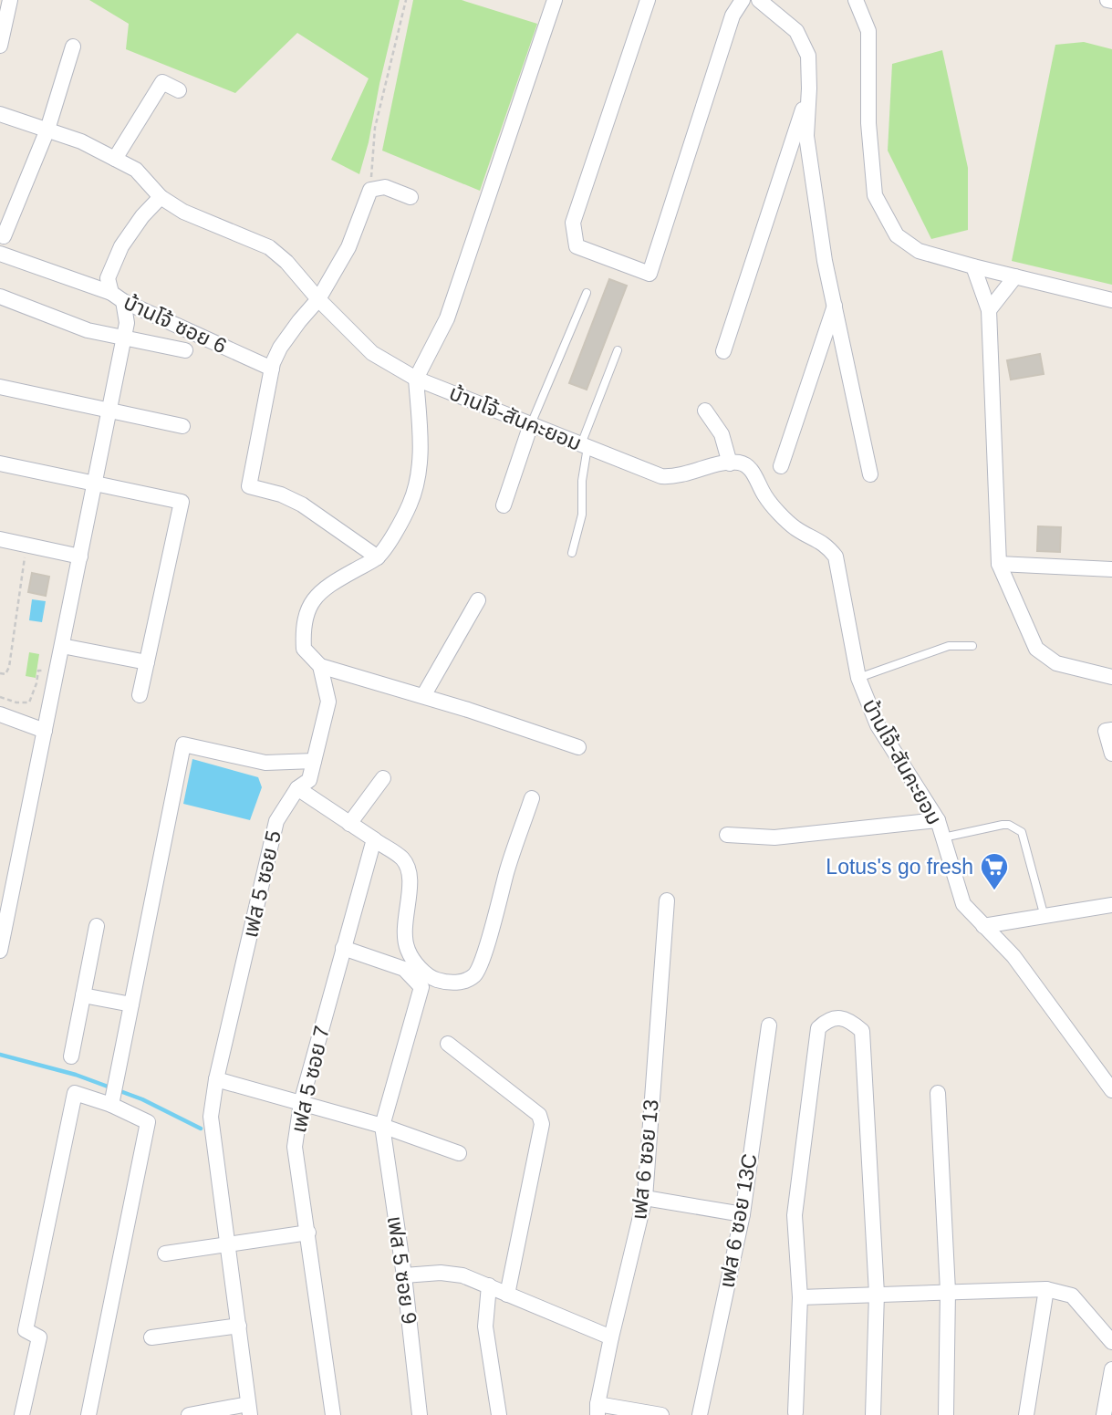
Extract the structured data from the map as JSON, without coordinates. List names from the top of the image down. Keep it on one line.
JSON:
{"streets":{"street":["บ้านโจ้ ซอย 6","บ้านโจ้-สันคะยอม","เฟส 5 ซอย 5","เฟส 5 ซอย 7","เฟส 6 ซอย 13","เฟส 6 ซอย 13C","เฟส 5 ซอย 9"]},"crossings":[["บ้านโจ้ ซอย 6","บ้านโจ้-สันคะยอม"],["บ้านโจ้-สันคะยอม","เฟส 5 ซอย 5"]],"places":{"supermarket":["Lotus's go fresh"]}}
